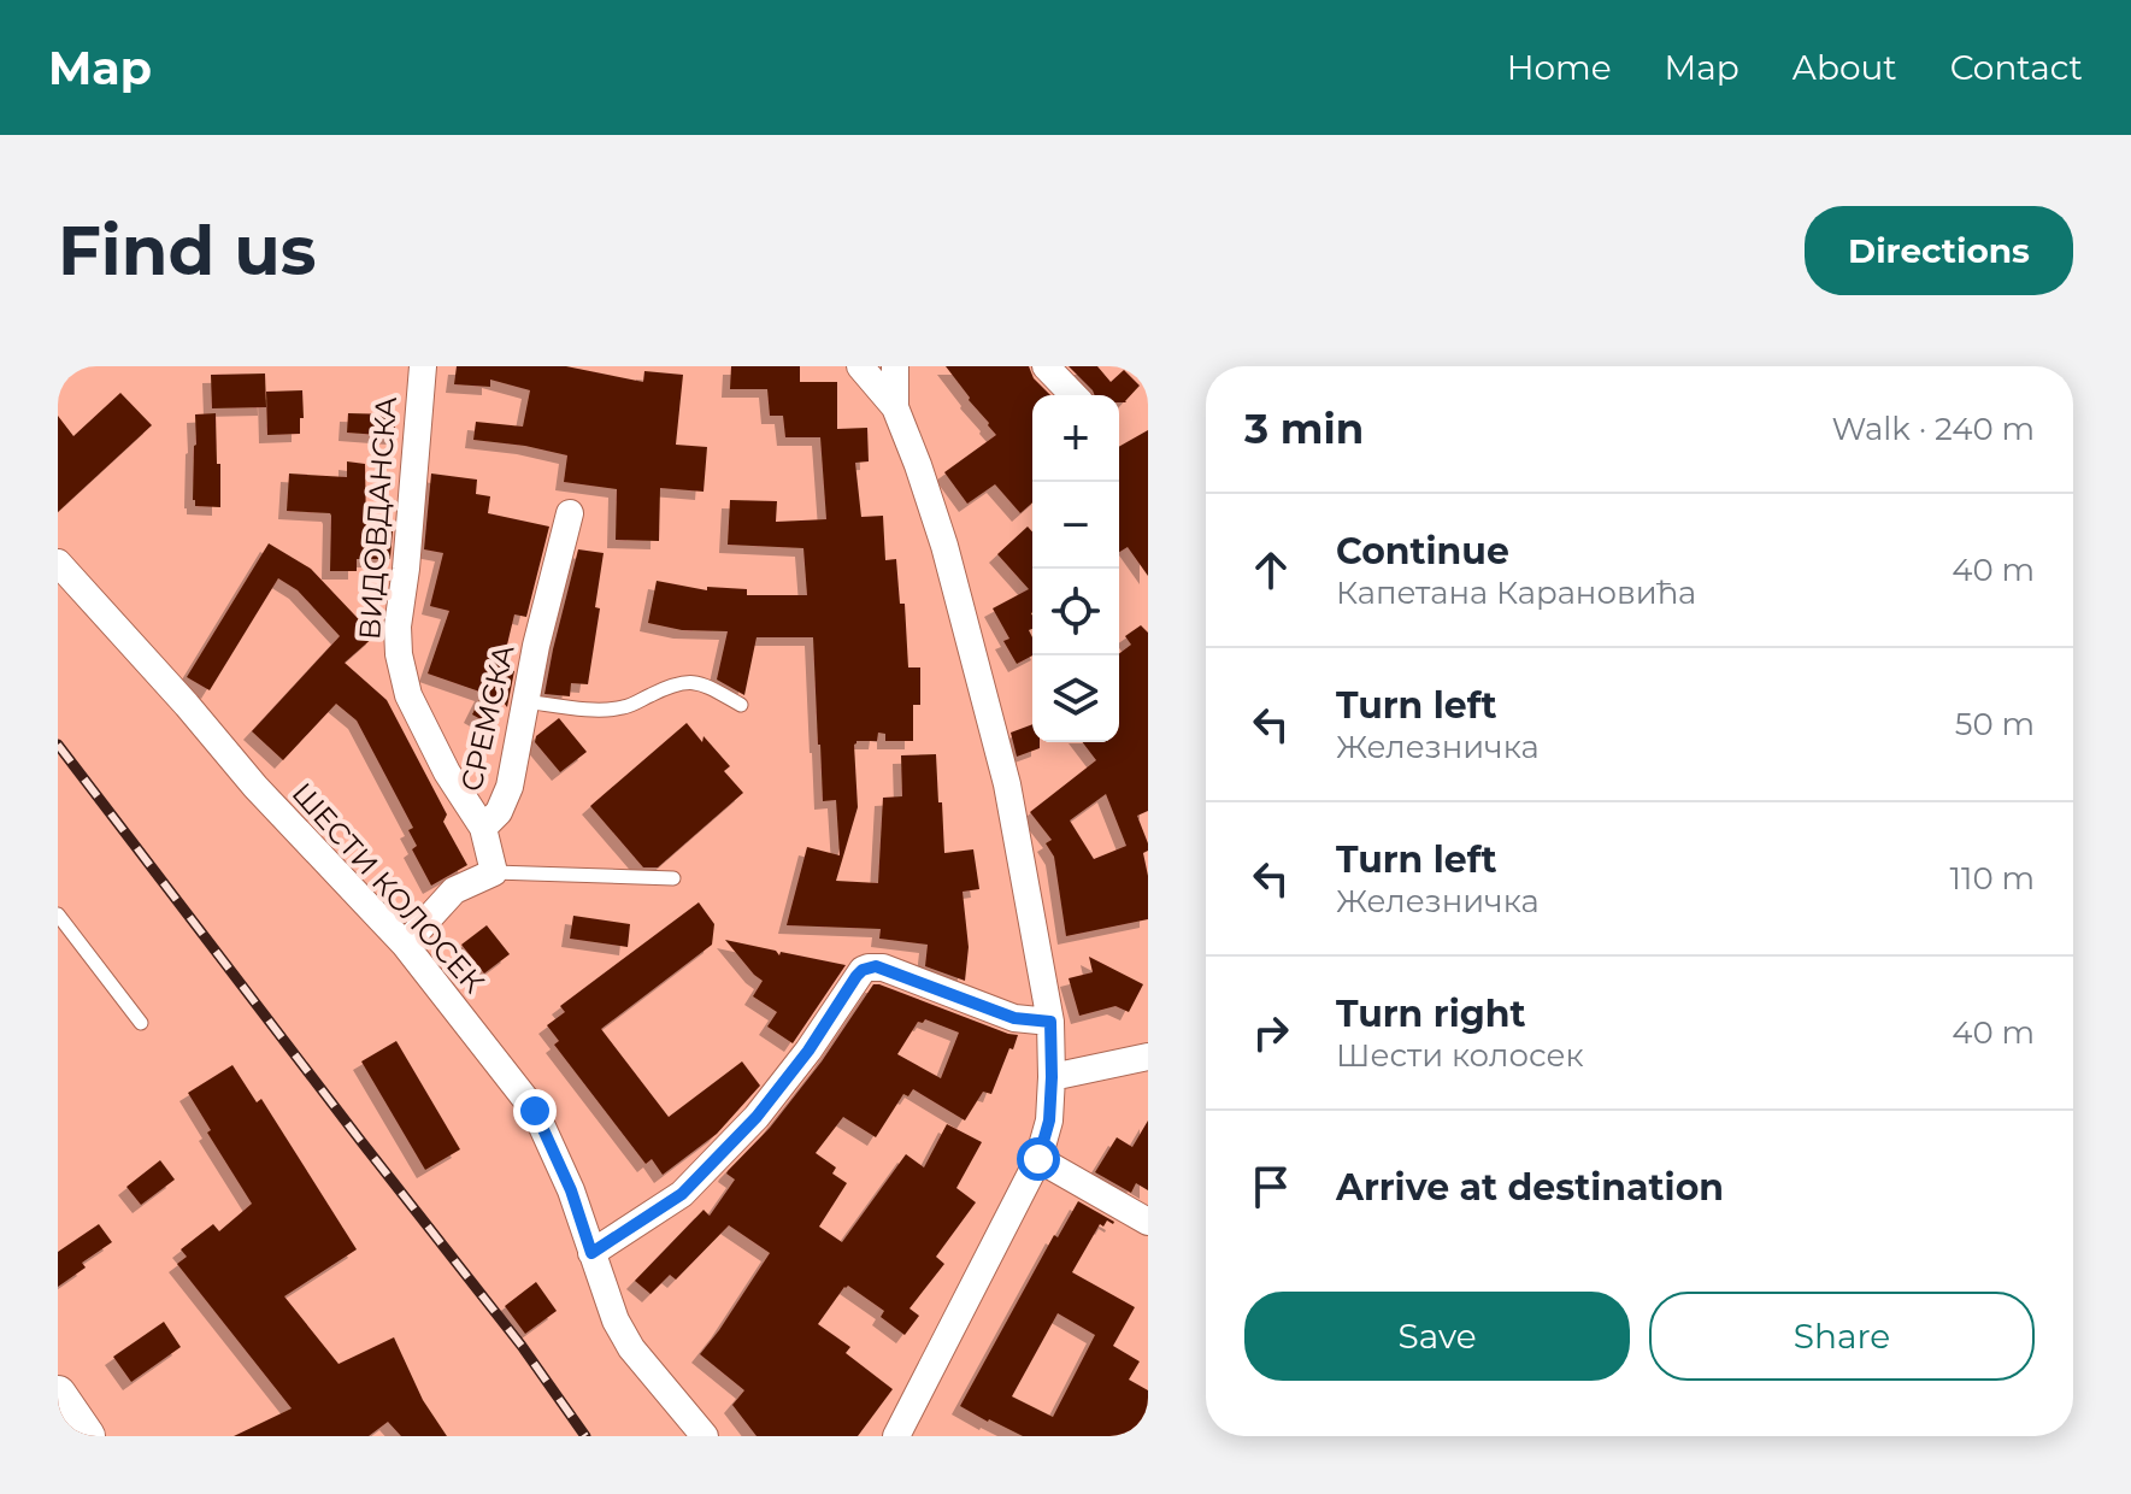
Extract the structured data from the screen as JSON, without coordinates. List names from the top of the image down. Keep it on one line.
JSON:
{"streets":{"street":["ВИДОВДАНСКА","СРЕМСКА","ШЕСТИ КОЛОСЕК"]},"crossings":[["ВИДОВДАНСКА","СРЕМСКА"]],"page":{"header":"Map","nav":["Home","Map","About","Contact"],"buttons":["Directions",["Save","Share"]],"title":"Find us","heading":["3 min","Walk · 240 m"],"map_buttons":["+","−"],"list":[["Continue","Капетана Карановића","40 m"],["Turn left","Железничка","50 m"],["Turn left","Железничка","110 m"],["Turn right","Шести колосек","40 m"],"Arrive at destination"]}}
